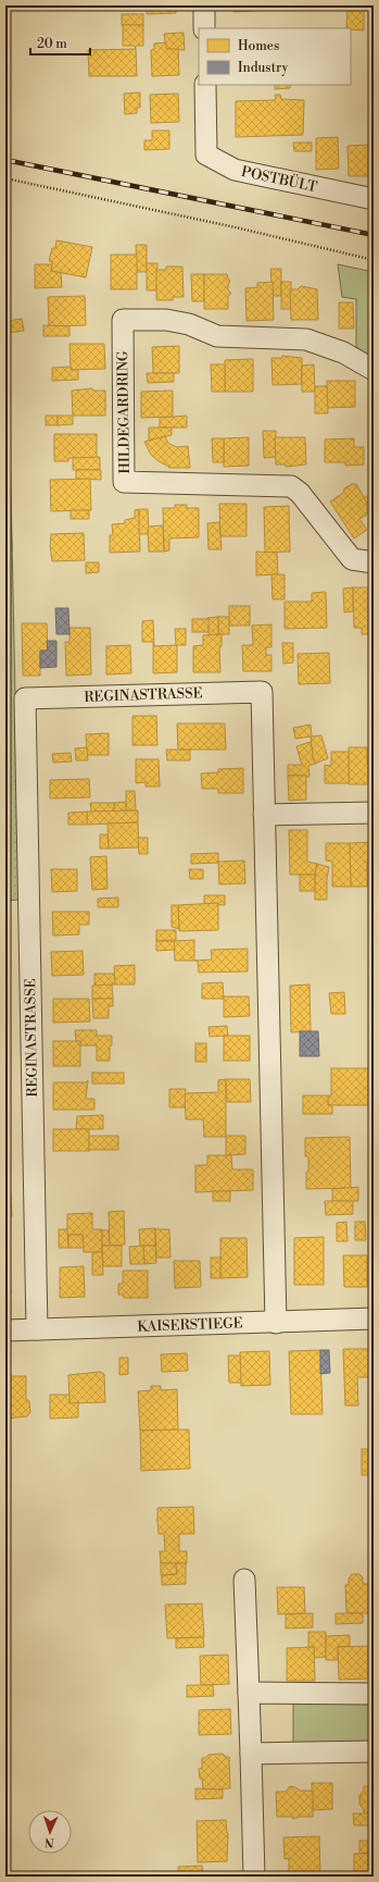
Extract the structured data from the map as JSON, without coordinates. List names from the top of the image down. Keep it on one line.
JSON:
{"streets":{"street":["POSTBÜLT","HILDEGARDRING","REGINASTRASSE","KAISERSTIEGE"]},"crossings":[["REGINASTRASSE","KAISERSTIEGE"]],"legend":["Homes","Industry"],"scale_bar":"20 m","north":"bottom"}
